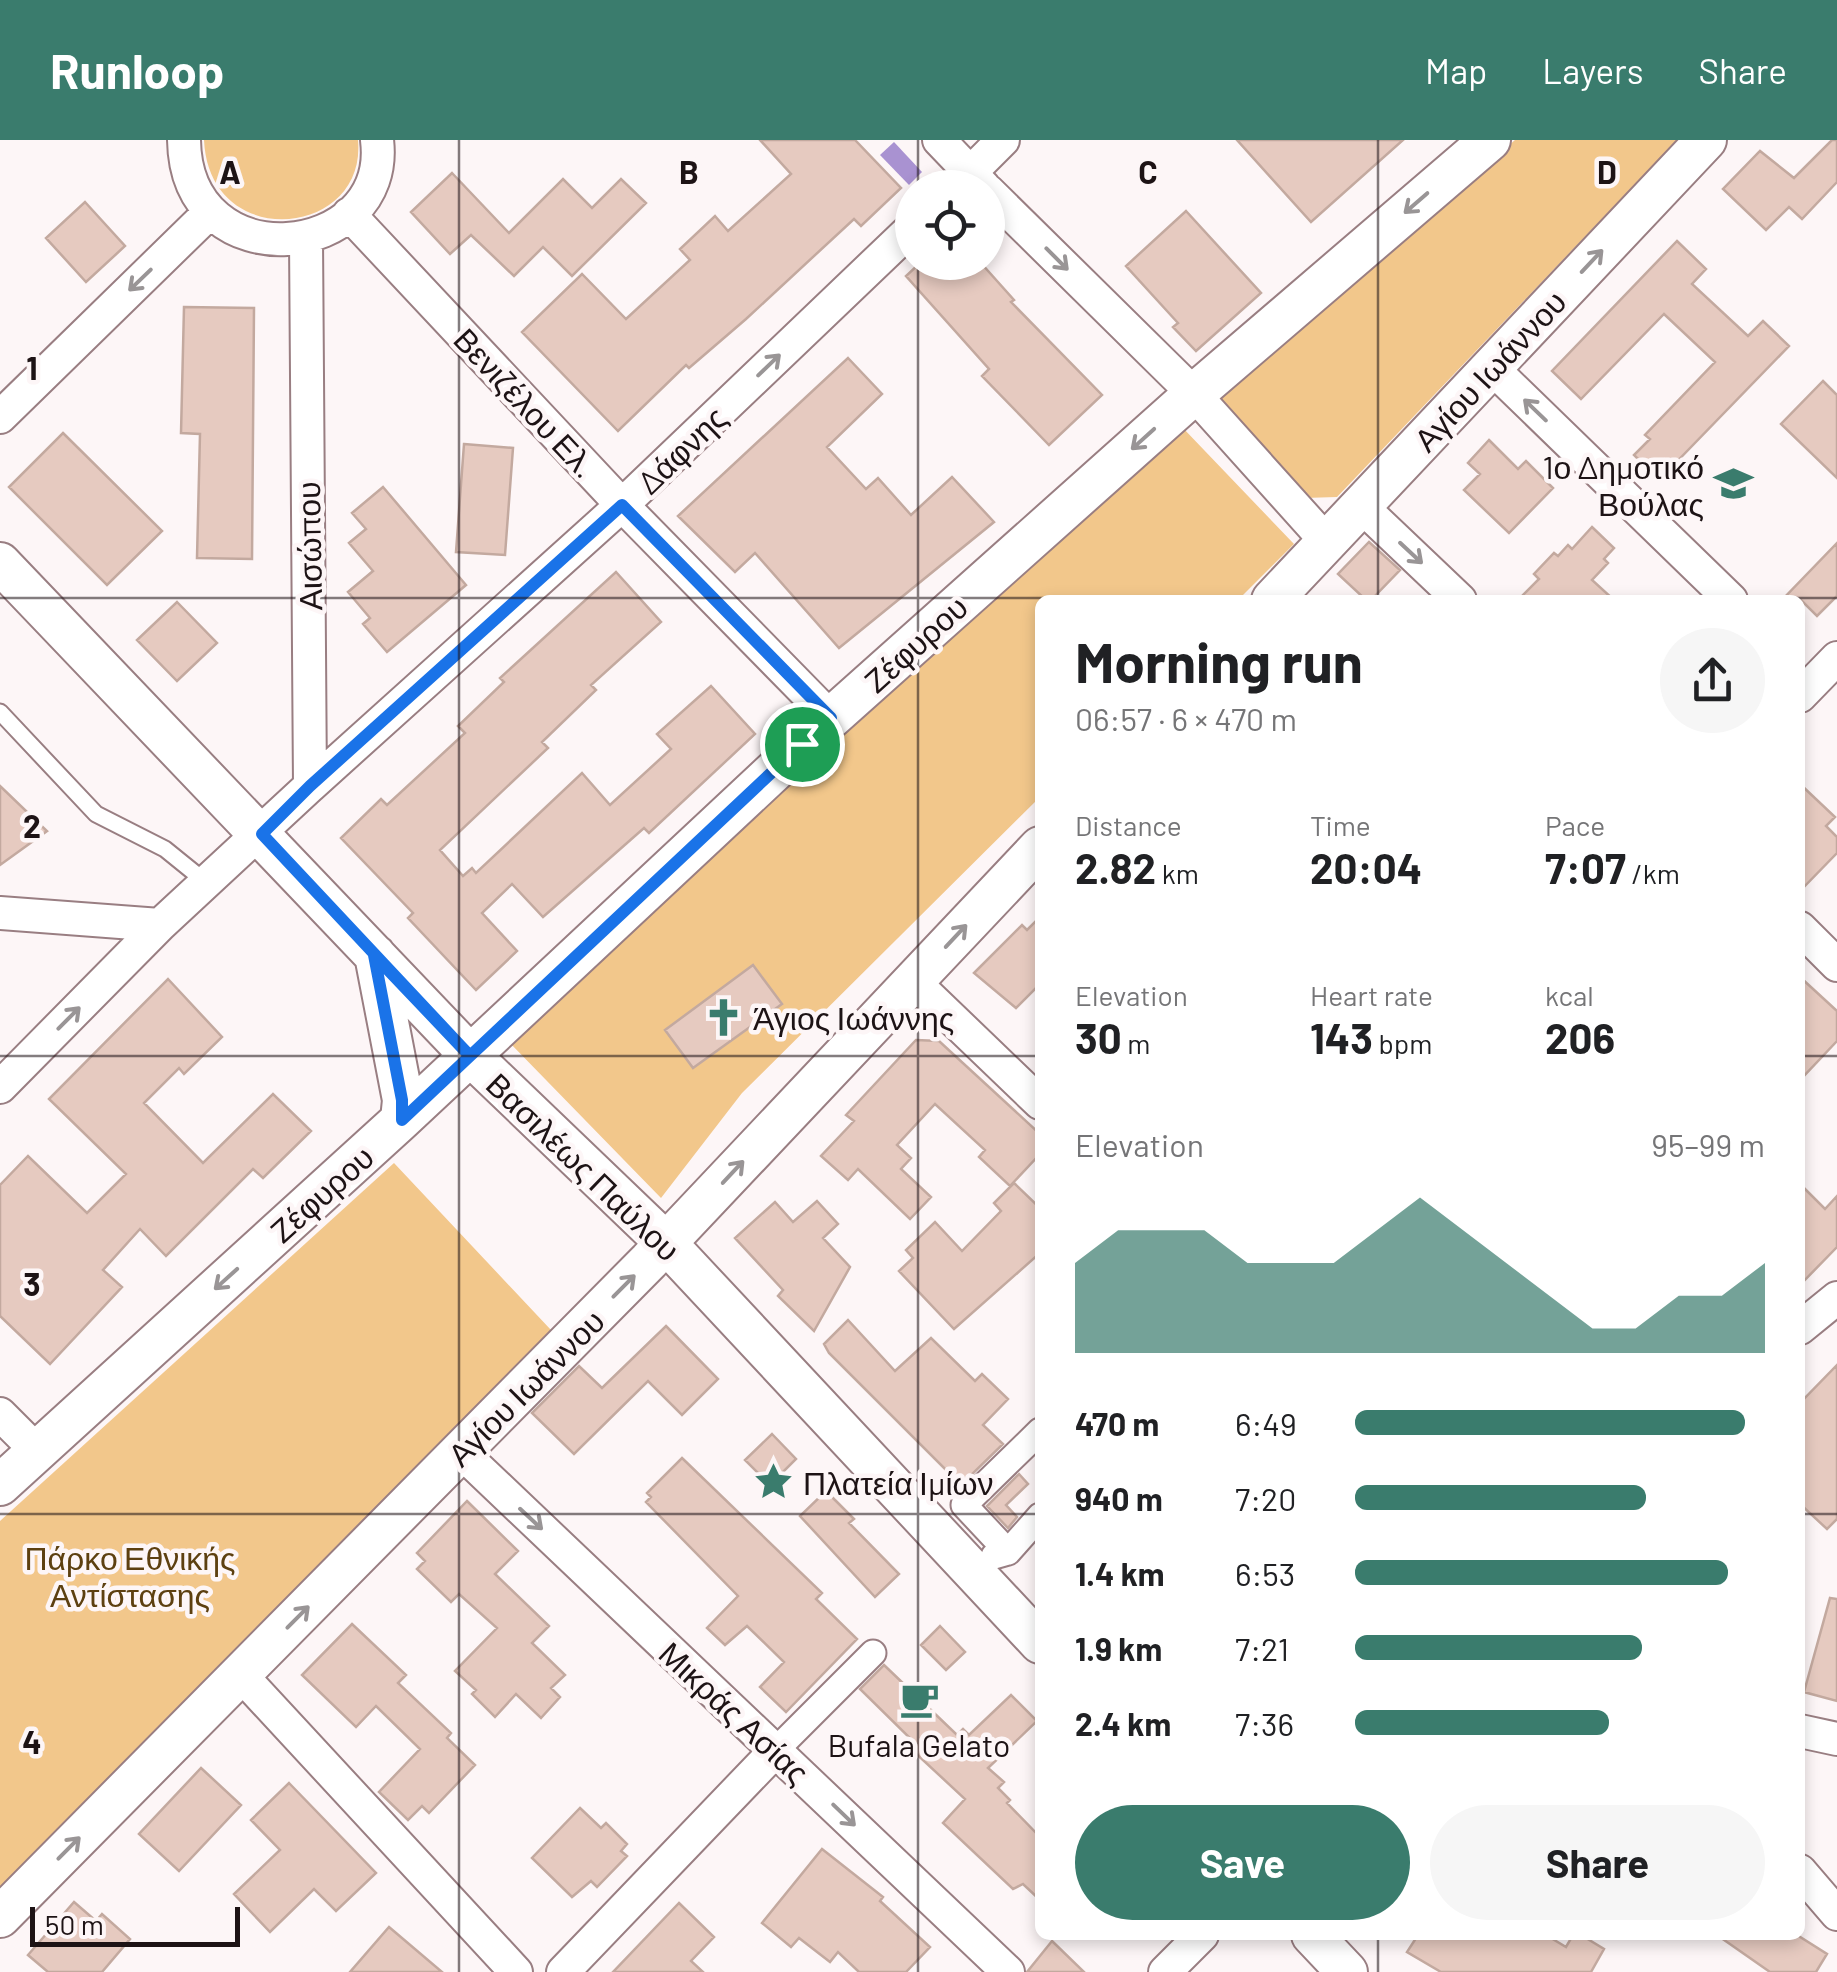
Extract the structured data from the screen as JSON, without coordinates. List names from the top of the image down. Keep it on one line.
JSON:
{"streets":{"street":["Αγίου Ιωάννου","Βενιζέλου Ελ.","Δάφνης","Αισώπου","Ζέφυρου","Βασιλέως Παύλου","Μικράς Ασίας"]},"crossings":[["Αγίου Ιωάννου","Βασιλέως Παύλου"],["Αγίου Ιωάννου","Μικράς Ασίας"],["Βενιζέλου Ελ.","Δάφνης"],["Βενιζέλου Ελ.","Ζέφυρου"],["Δάφνης","Αισώπου"],["Ζέφυρου","Βασιλέως Παύλου"]],"one_way":["Αγίου Ιωάννου","Δάφνης","Ζέφυρου","Μικράς Ασίας"],"parks":["Πάρκο Εθνικής Αντίστασης"],"places":{"school or university":["1ο Δημοτικό Βούλας"],"church":["Άγιος Ιωάννης"],"place":["Πλατεία Ιμίων"],"cafe":["Bufala Gelato"]},"scale_bar":"50 m","page":{"header":"Runloop","nav":["Map","Layers","Share"],"heading":["Morning run","06:57 · 6 × 470 m"],"stats":[["Distance","2.82 km"],["Time","20:04"],["Pace","7:07 /km"],["Elevation","30 m"],["Heart rate","143 bpm"],["kcal","206"]],"chart":["Elevation","95–99 m"],"list":[{"name":"470 m","note":"6:49"},{"name":"940 m","note":"7:20"},{"name":"1.4 km","note":"6:53"},{"name":"1.9 km","note":"7:21"},{"name":"2.4 km","note":"7:36"}],"buttons":["Save","Share"],"scale":"50 m"},"grid":{"columns":["A","B","C","D"],"rows":["1","2","3","4"]}}
